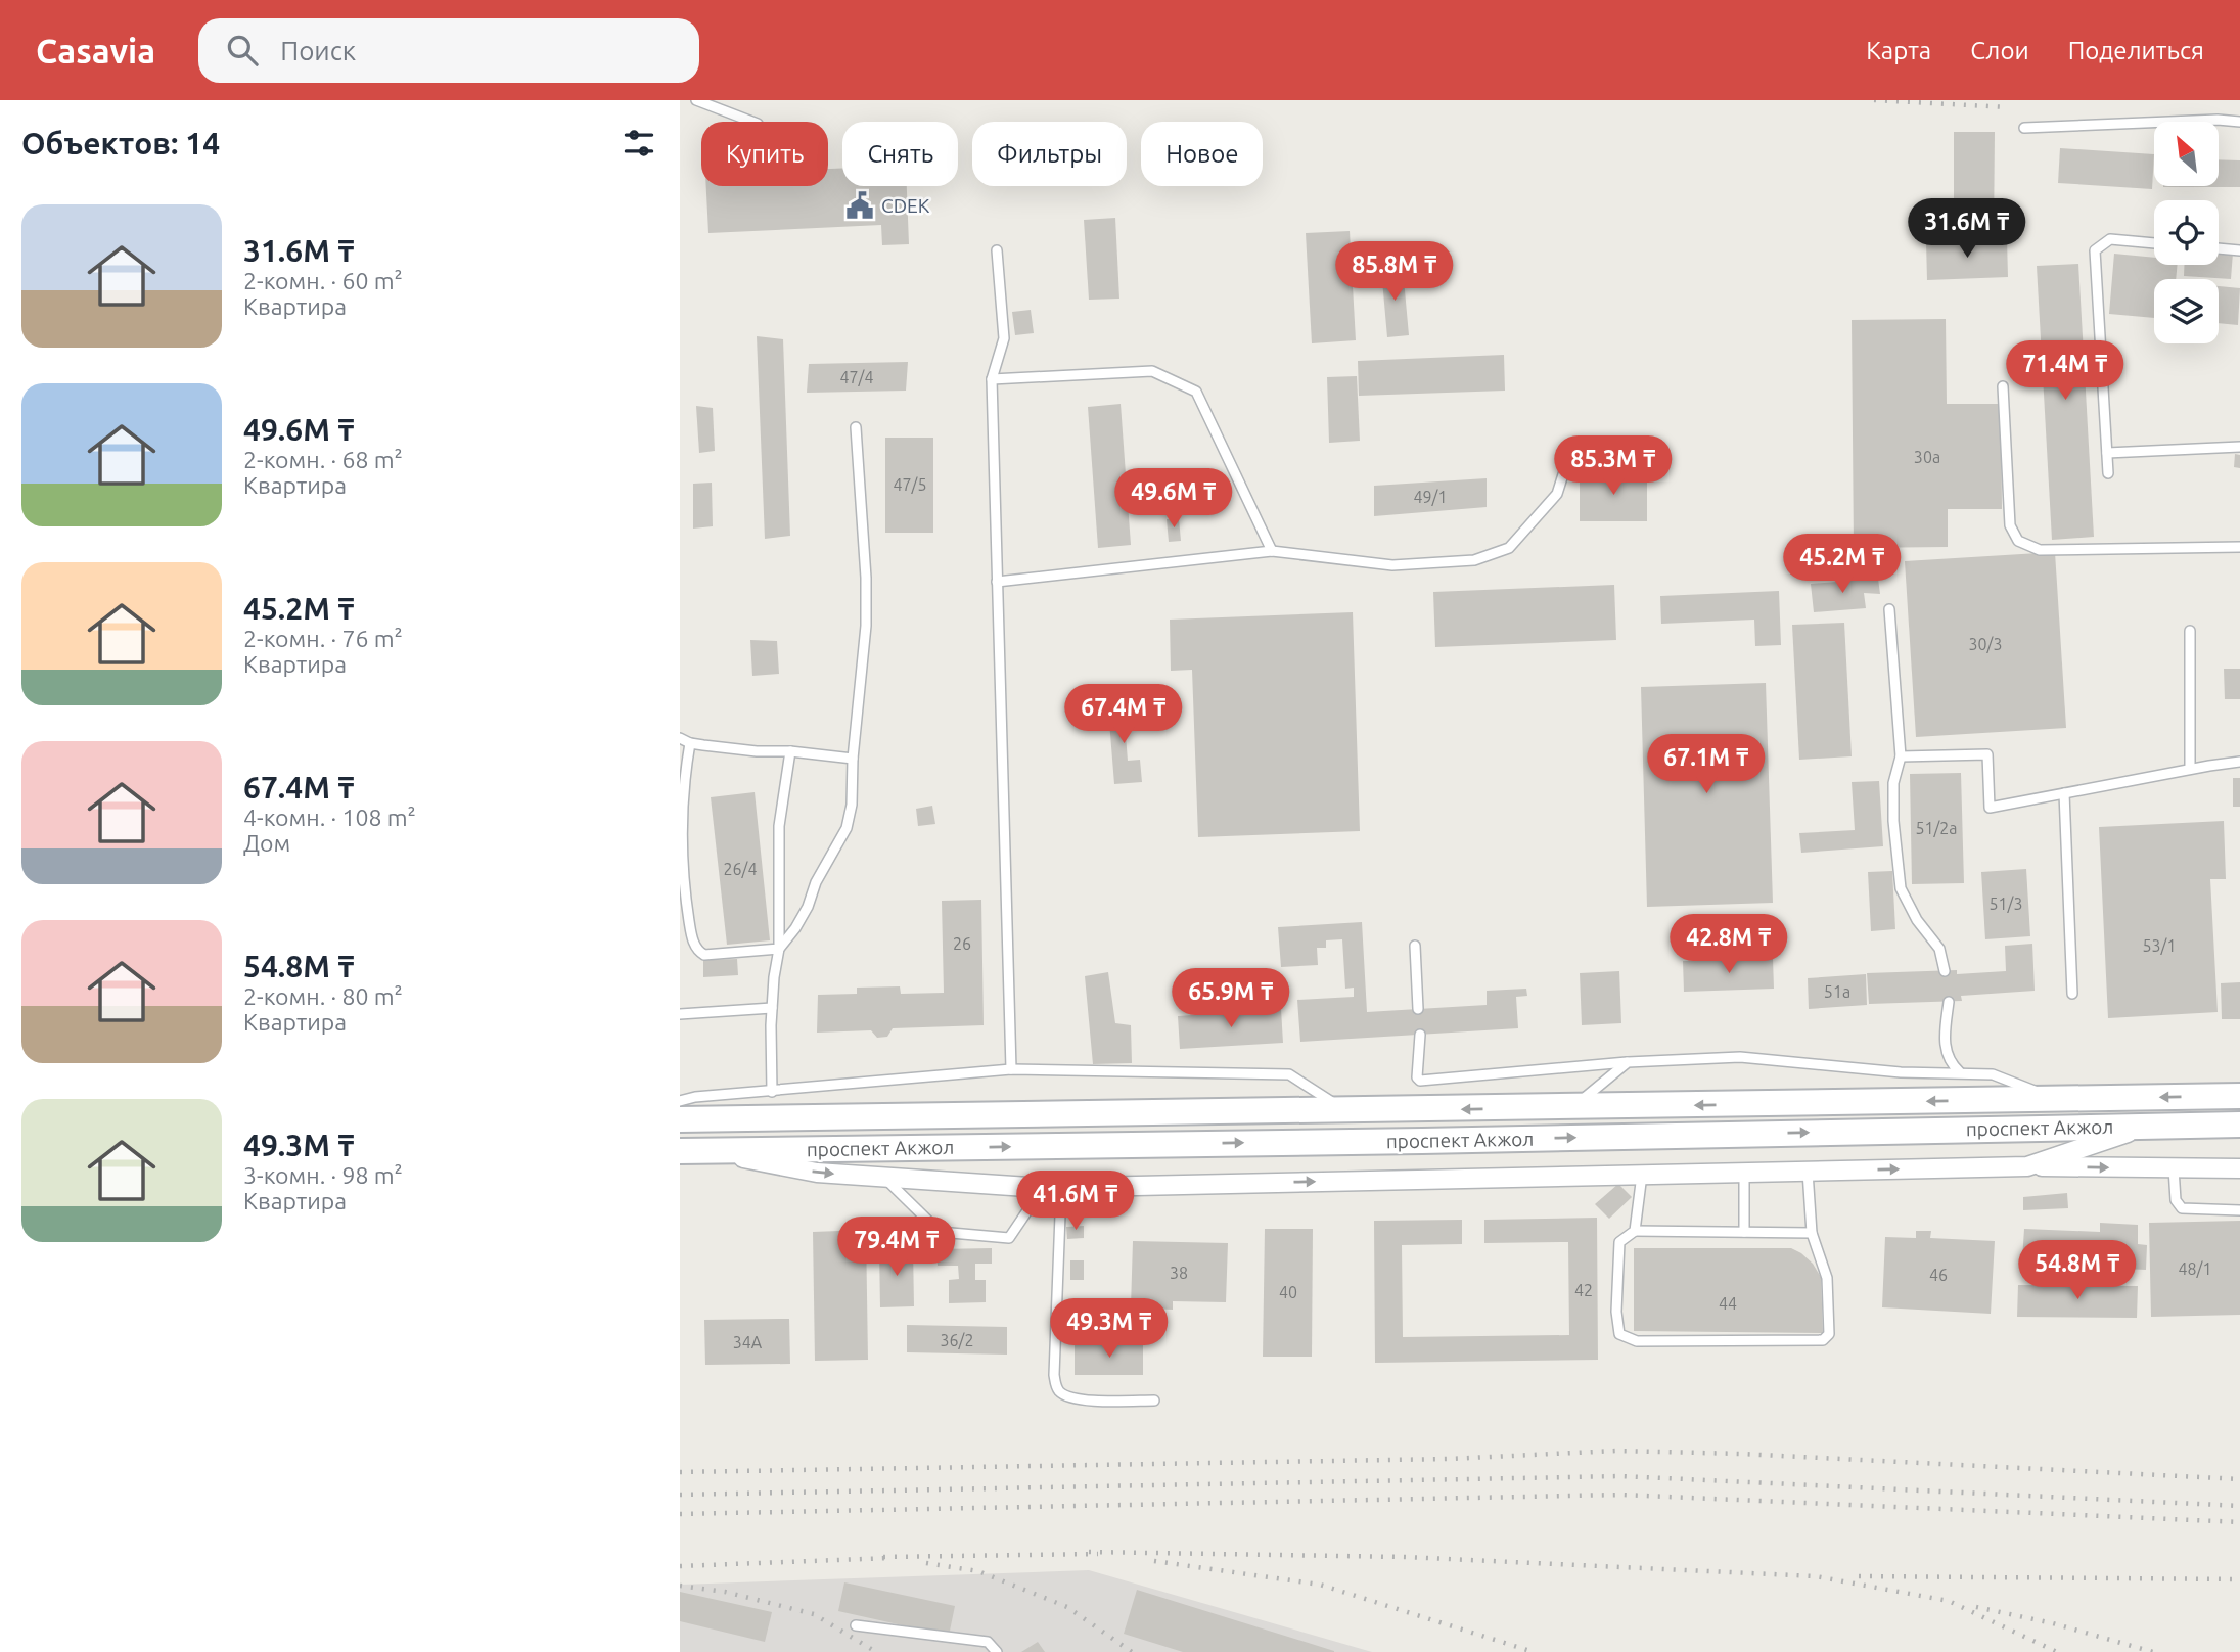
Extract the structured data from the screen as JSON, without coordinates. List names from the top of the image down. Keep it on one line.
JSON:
{"streets":{"main road":["проспект Акжол"]},"places":{"public building":["CDEK"]},"house_numbers":["47/4","30а","47/5","49/1","30/3","51/2а","26/4","51/3","26","53/1","51а","48/1","38","46","42","40","44","36/2","34А"],"north":"top left","page":{"header":"Casavia","search":"Поиск","nav":["Карта","Слои","Поделиться"],"heading":"Объектов: 14","chip":["Купить","Снять","Фильтры","Новое"],"list":[{"name":"31.6M ₸","note":"2-комн. · 60 m² · Квартира"},{"name":"49.6M ₸","note":"2-комн. · 68 m² · Квартира"},{"name":"45.2M ₸","note":"2-комн. · 76 m² · Квартира"},{"name":"67.4M ₸","note":"4-комн. · 108 m² · Дом"},{"name":"54.8M ₸","note":"2-комн. · 80 m² · Квартира"},{"name":"49.3M ₸","note":"3-комн. · 98 m² · Квартира"}],"price":["31.6M ₸","85.8M ₸","71.4M ₸","85.3M ₸","49.6M ₸","45.2M ₸","67.4M ₸","67.1M ₸","42.8M ₸","65.9M ₸","41.6M ₸","79.4M ₸","54.8M ₸","49.3M ₸"]}}
